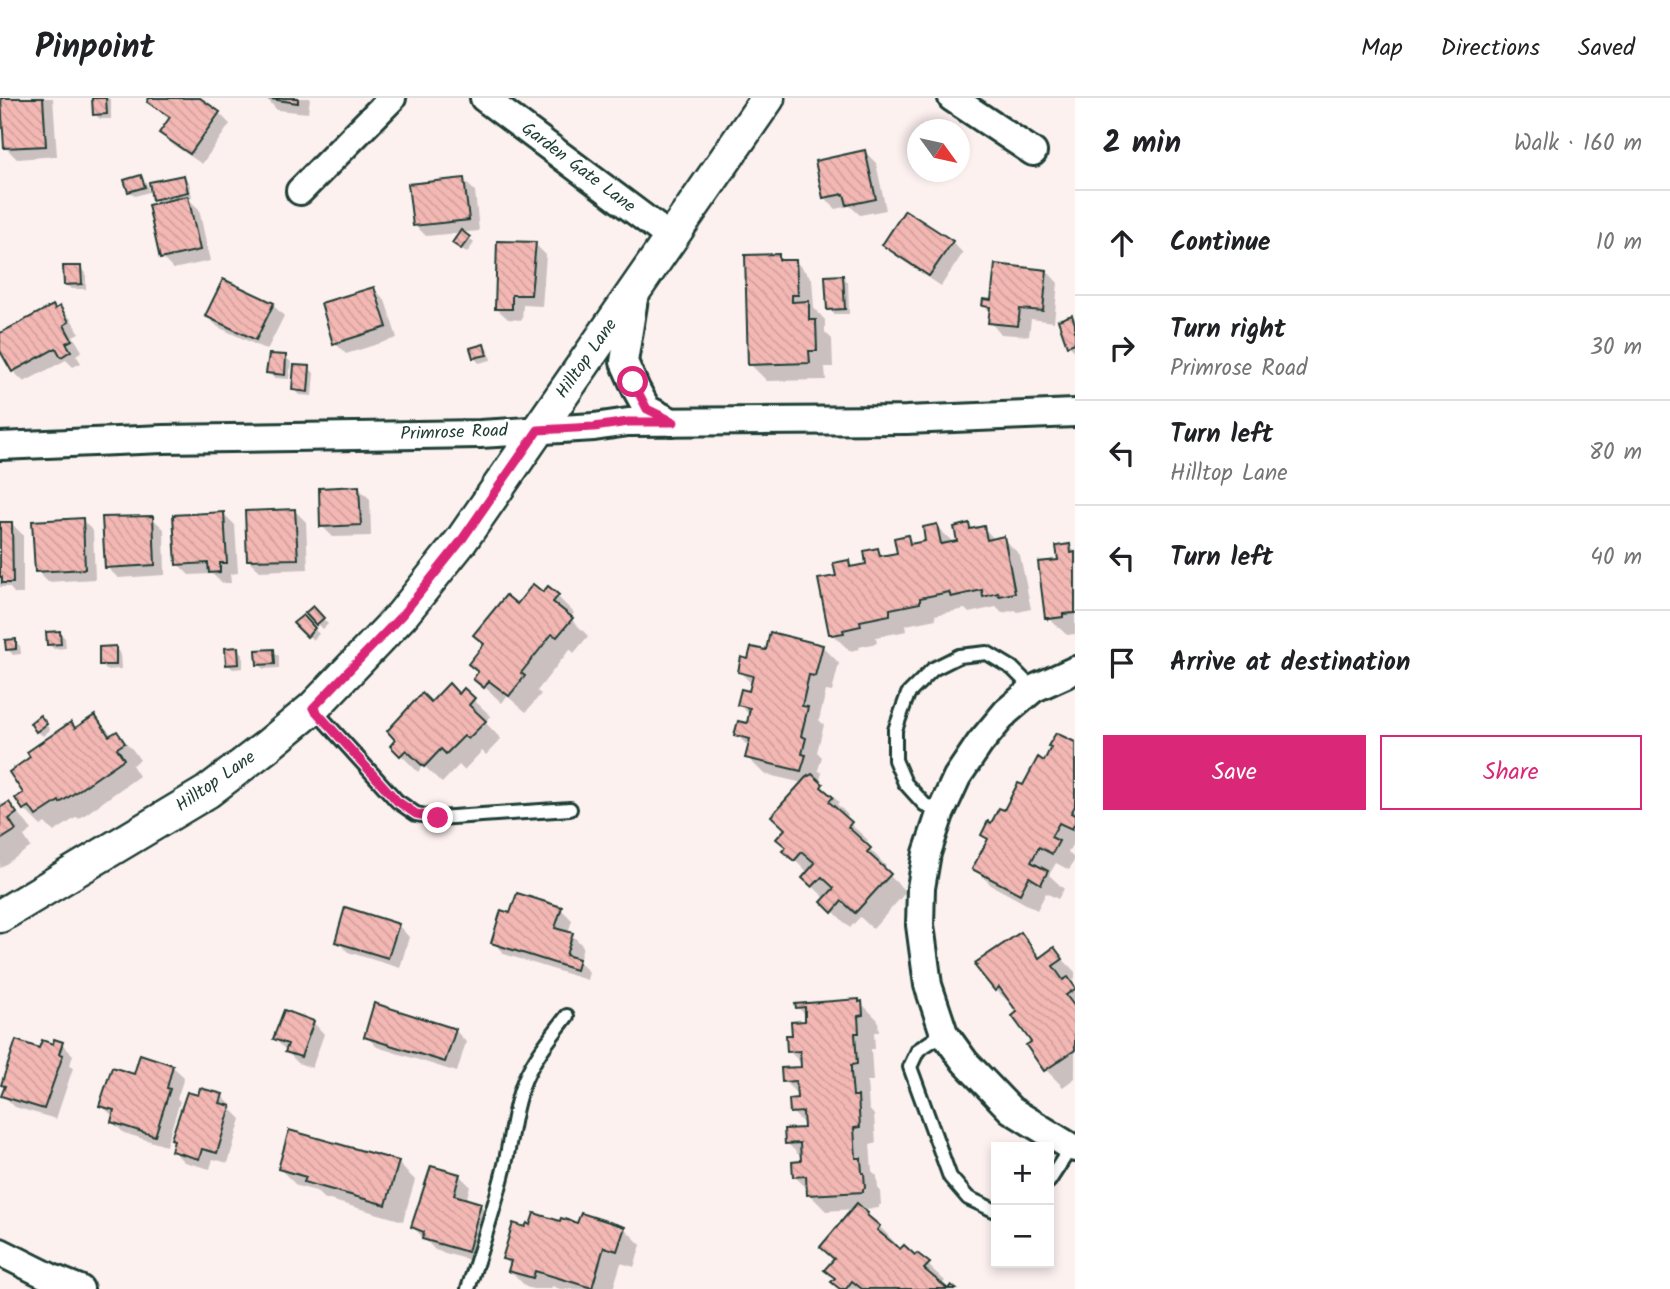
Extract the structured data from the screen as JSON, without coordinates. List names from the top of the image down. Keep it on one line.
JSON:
{"streets":{"street":["Garden Gate Lane","Hilltop Lane","Primrose Road"]},"crossings":[["Garden Gate Lane","Hilltop Lane"],["Hilltop Lane","Primrose Road"]],"north":"bottom right","page":{"header":"Pinpoint","nav":["Map","Directions","Saved"],"heading":["2 min","Walk · 160 m"],"list":[["Continue","10 m"],["Turn right","Primrose Road","30 m"],["Turn left","Hilltop Lane","80 m"],["Turn left","40 m"],"Arrive at destination"],"buttons":["Save","Share"],"map_buttons":["+","−"]}}
